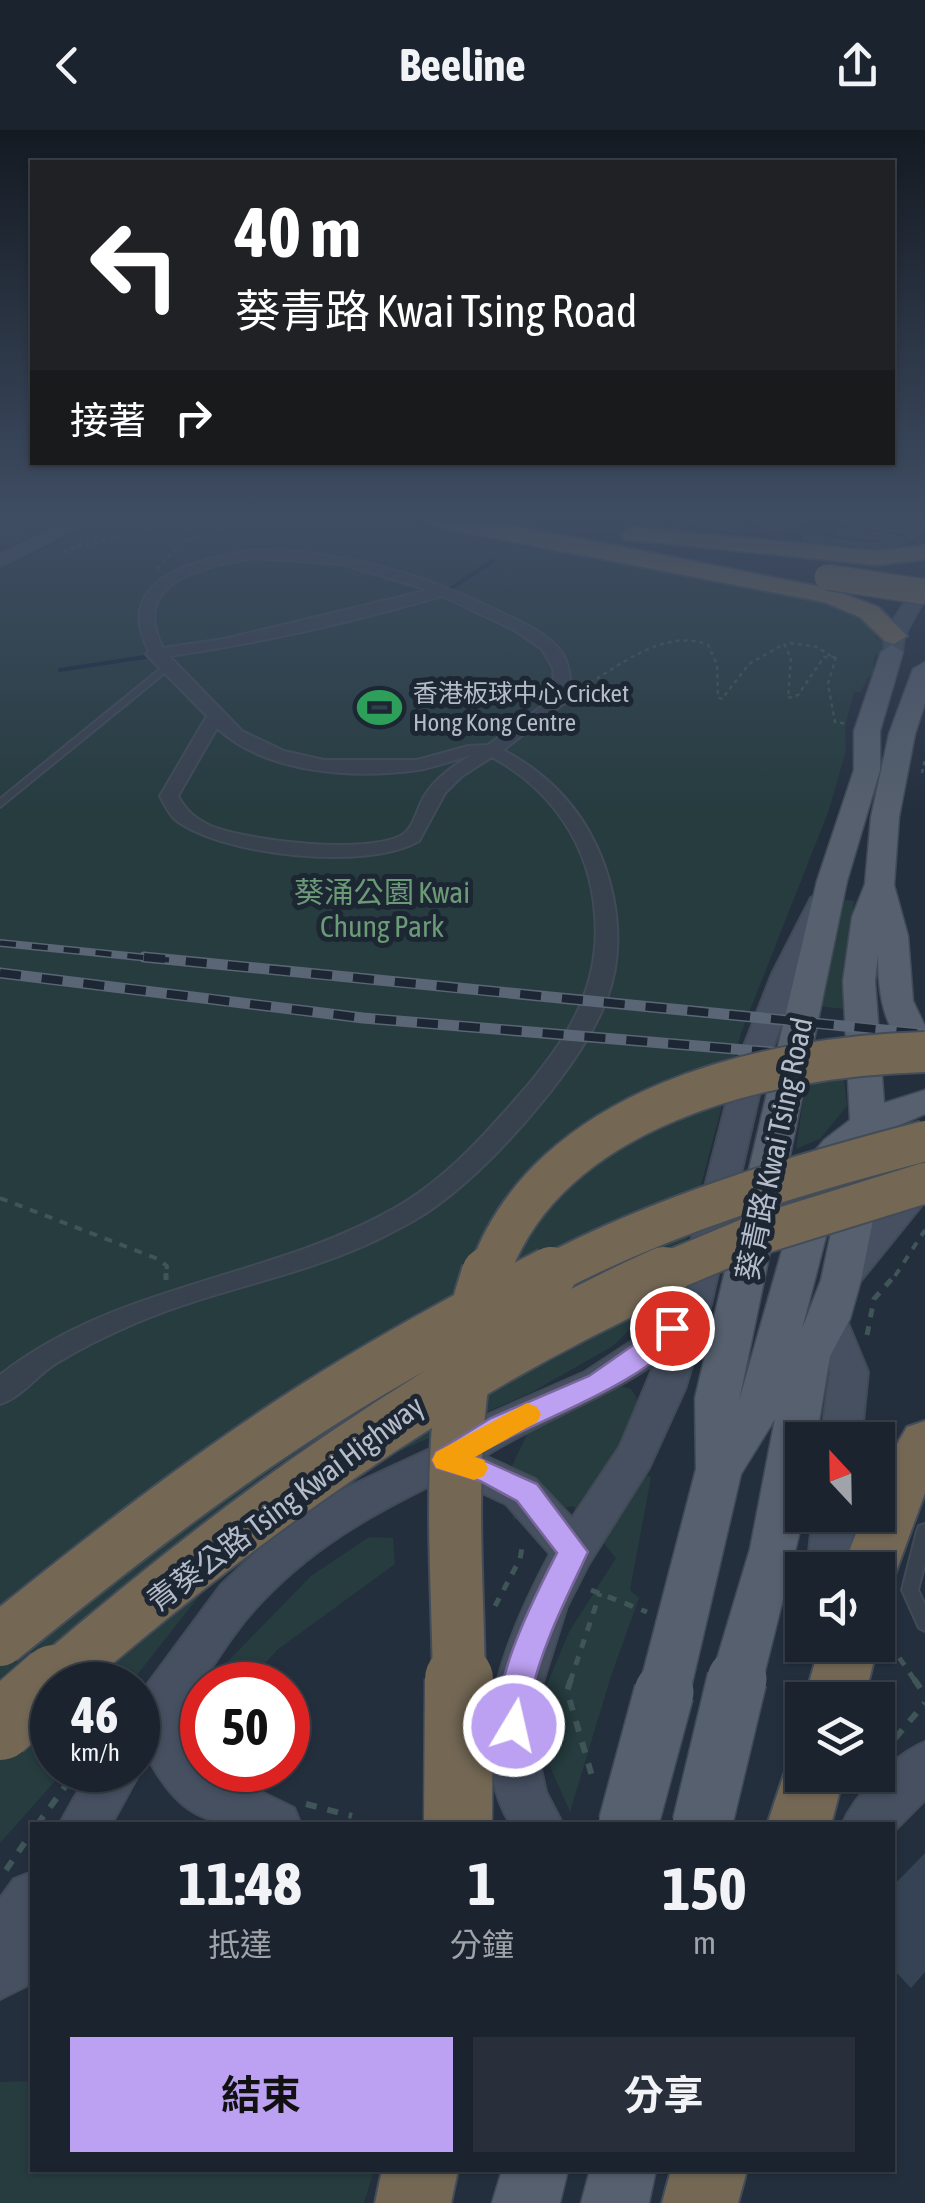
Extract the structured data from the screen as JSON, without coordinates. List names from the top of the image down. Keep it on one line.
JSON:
{"streets":{"highway":["青葵公路 Tsing Kwai Highway"],"main road":["葵青路 Kwai Tsing Road"]},"parks":["葵涌公園 Kwai Chung Park"],"places":{"sports":["香港板球中心 Cricket Hong Kong Centre"]},"north":"top","page":{"header":"Beeline","turn":["40 m","葵青路 Kwai Tsing Road"],"then":"接著","speed":"46 km/h","limit":"50","eta":["11:48","抵達","1","分鐘","150","m"],"buttons":["結束","分享"]}}
